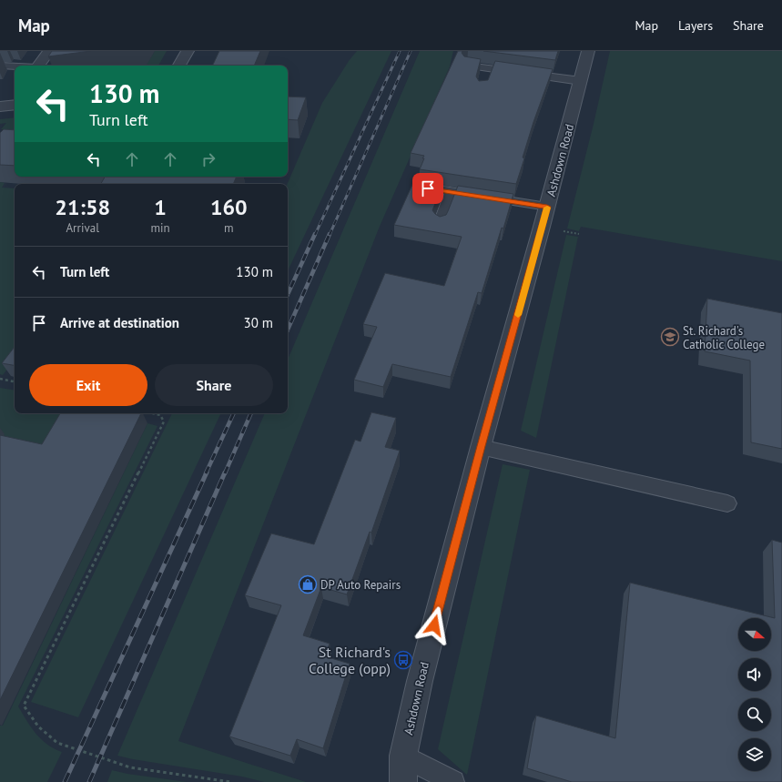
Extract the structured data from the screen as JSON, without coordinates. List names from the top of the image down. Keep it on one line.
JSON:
{"streets":{"street":["Ashdown Road"]},"places":{"school or university":["St. Richard's Catholic College"],"shop":["DP Auto Repairs"],"bus stop":["St Richard's College (opp)"]},"north":"right","page":{"header":"Map","nav":["Map","Layers","Share"],"turn":["130 m","Turn left"],"eta":["21:58","Arrival","1","min","160","m"],"list":[{"name":"Turn left","value":"130 m"},{"name":"Arrive at destination","value":"30 m"}],"buttons":["Exit","Share"]}}
